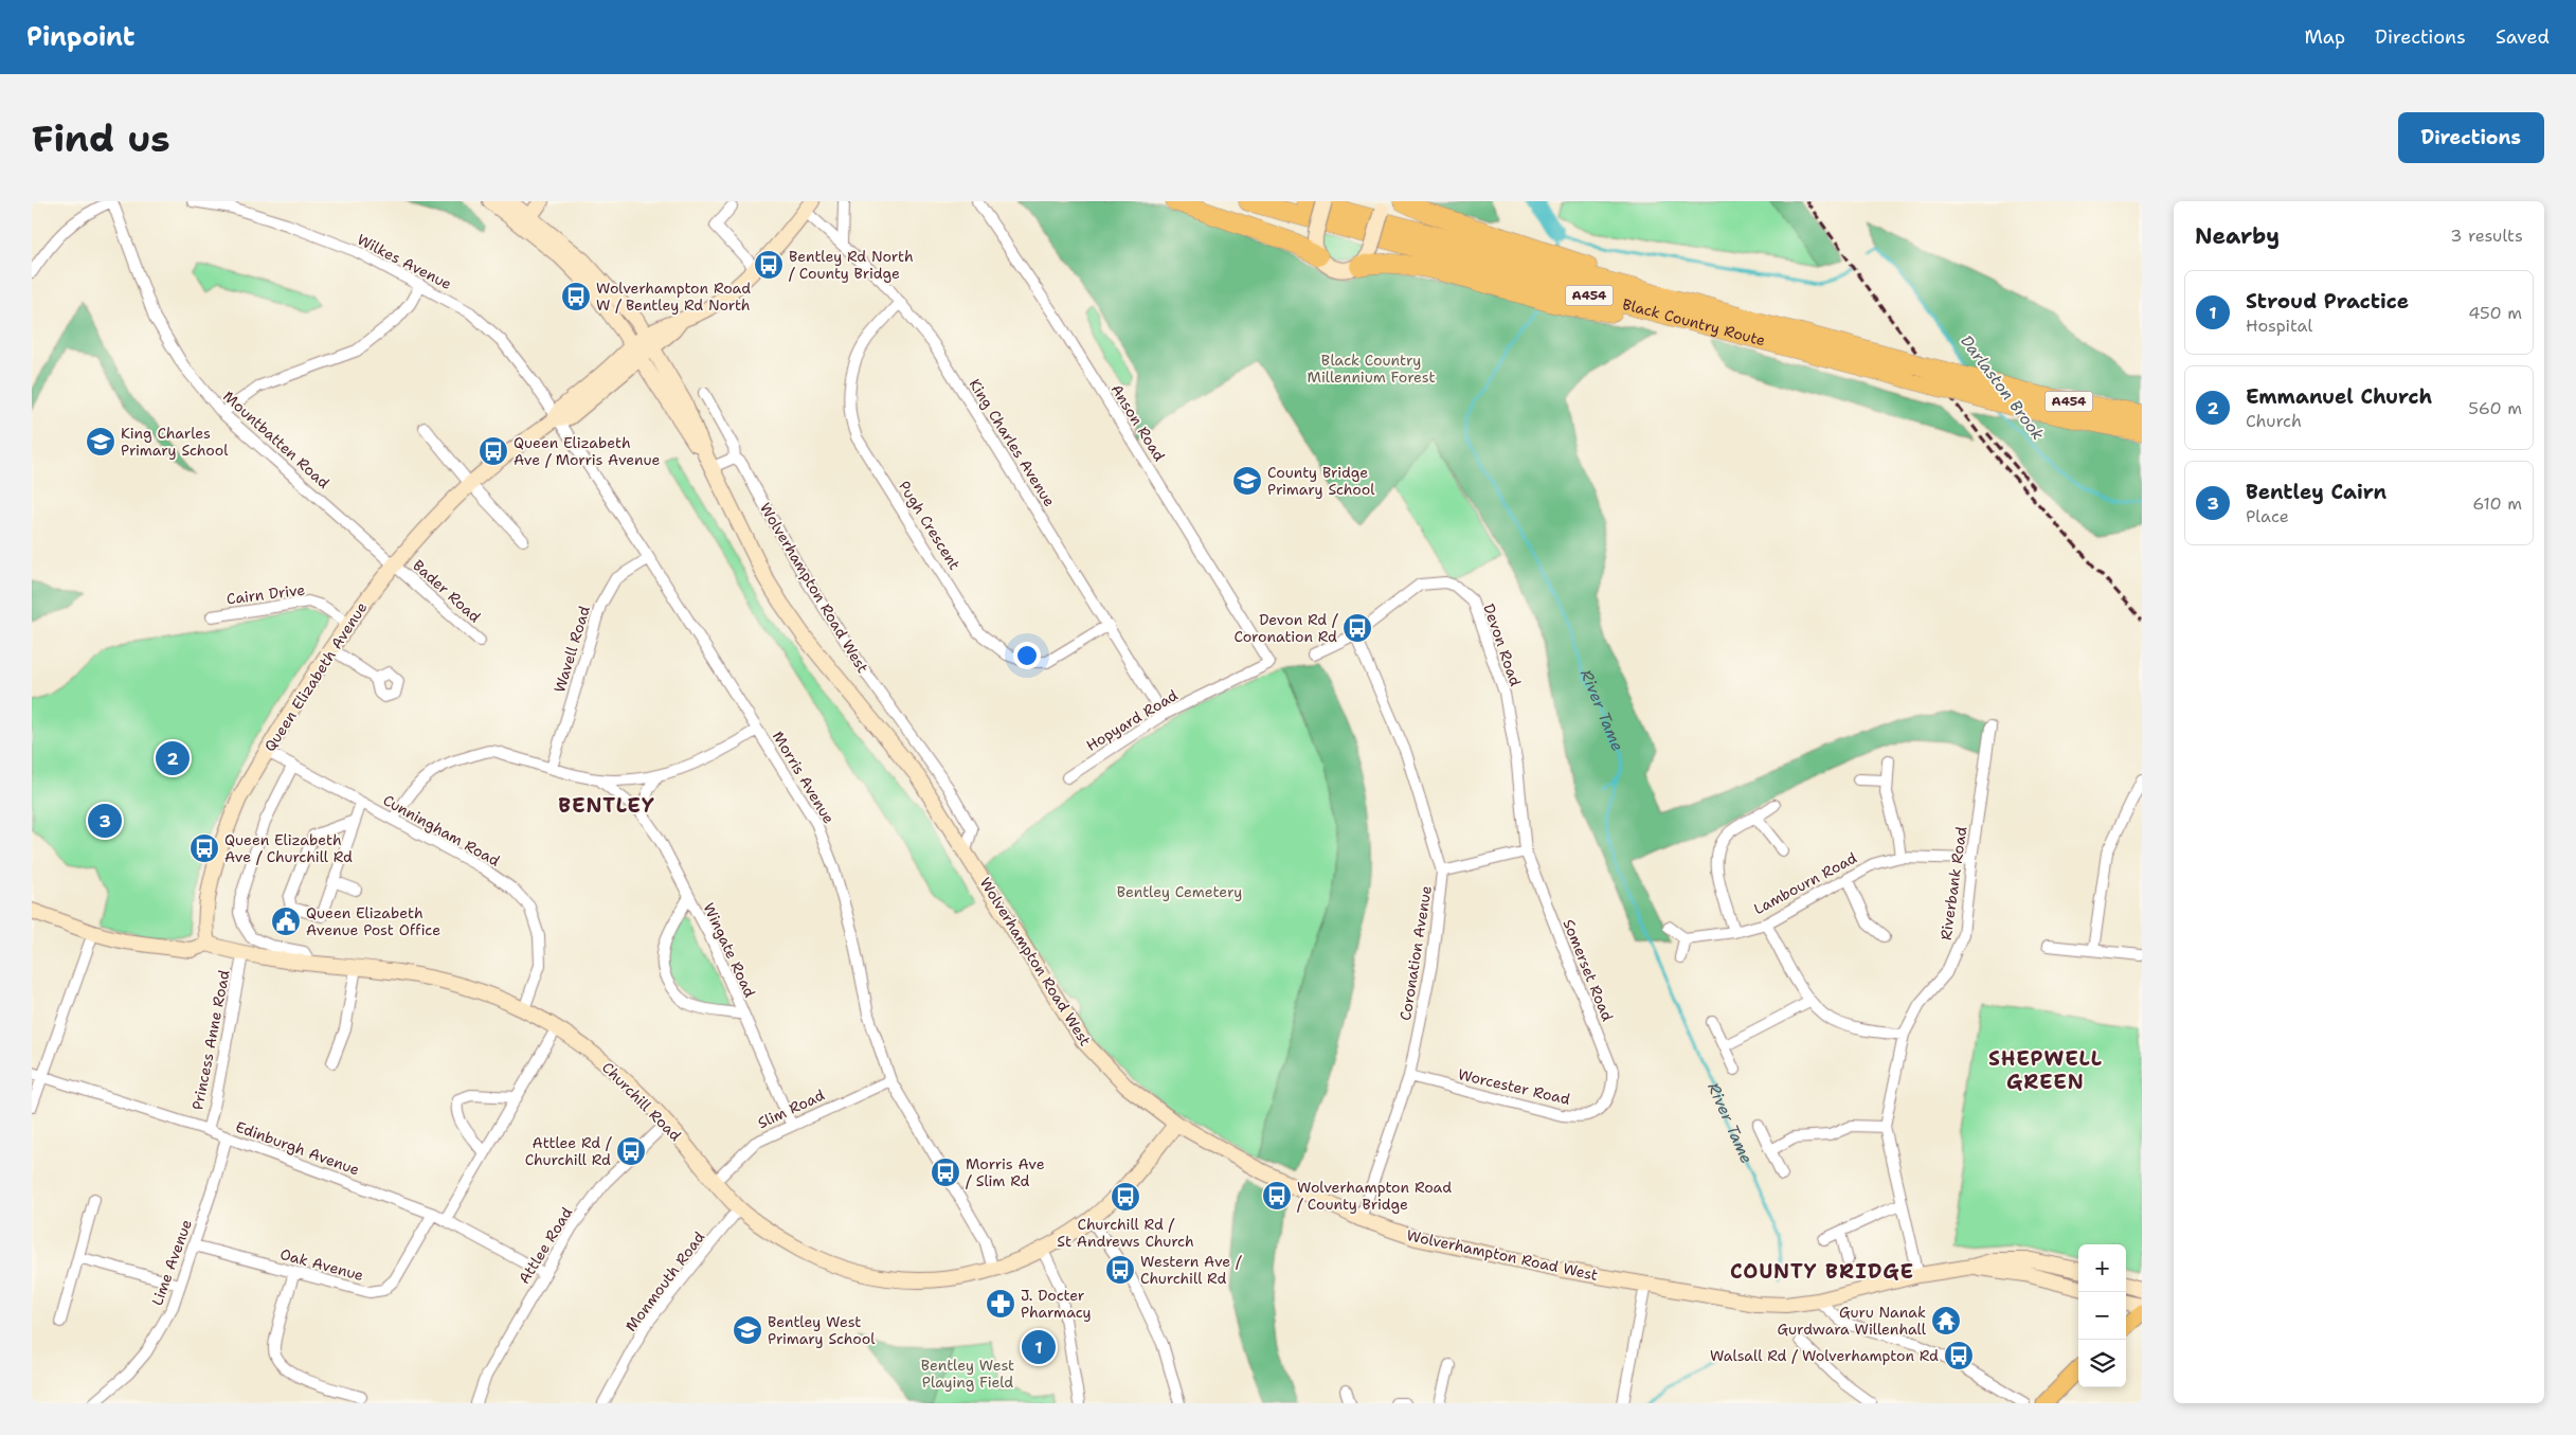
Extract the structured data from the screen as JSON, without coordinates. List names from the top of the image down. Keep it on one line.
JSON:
{"streets":{"highway":["A454","Black Country Route"],"main road":["Wolverhampton Road West","Queen Elizabeth Avenue","Churchill Road"],"street":["Wilkes Avenue","Anson Road","Mountbatten Road","King Charles Avenue","Pugh Crescent","Bader Road","Cairn Drive","Devon Road","Wavell Road","Hopyard Road","Morris Avenue","Cunningham Road","Lambourn Road","Riverbank Road","Wingate Road","Coronation Avenue","Somerset Road","Princess Anne Road","Worcester Road","Slim Road","Edinburgh Avenue","Attlee Road","Lime Avenue","Oak Avenue","Monmouth Road"]},"crossings":[["Wilkes Avenue","Queen Elizabeth Avenue"],["Wilkes Avenue","Morris Avenue"],["Anson Road","Hopyard Road"],["Mountbatten Road","Bader Road"],["Mountbatten Road","Queen Elizabeth Avenue"],["King Charles Avenue","Pugh Crescent"],["King Charles Avenue","Queen Elizabeth Avenue"],["King Charles Avenue","Hopyard Road"],["Wolverhampton Road West","Queen Elizabeth Avenue"],["Wolverhampton Road West","Riverbank Road"],["Wolverhampton Road West","Coronation Avenue"],["Wolverhampton Road West","Churchill Road"],["Bader Road","Queen Elizabeth Avenue"],["Cairn Drive","Queen Elizabeth Avenue"],["Devon Road","Coronation Avenue"],["Devon Road","Somerset Road"],["Wavell Road","Morris Avenue"],["Queen Elizabeth Avenue","Morris Avenue"],["Queen Elizabeth Avenue","Cunningham Road"],["Queen Elizabeth Avenue","Churchill Road"],["Morris Avenue","Churchill Road"],["Morris Avenue","Slim Road"],["Cunningham Road","Churchill Road"],["Lambourn Road","Riverbank Road"],["Wingate Road","Slim Road"],["Coronation Avenue","Worcester Road"],["Somerset Road","Worcester Road"],["Princess Anne Road","Churchill Road"],["Princess Anne Road","Edinburgh Avenue"],["Churchill Road","Slim Road"],["Churchill Road","Attlee Road"],["Churchill Road","Monmouth Road"],["Edinburgh Avenue","Attlee Road"],["Edinburgh Avenue","Lime Avenue"],["Edinburgh Avenue","Oak Avenue"],["Lime Avenue","Oak Avenue"]],"districts":["BENTLEY","SHEPWELL GREEN","COUNTY BRIDGE"],"water":["Darlaston Brook","River Tame"],"parks":["Black Country Millennium Forest","Bentley Cemetery","Bentley West Playing Field"],"places":{"bus stop":["Bentley Rd North / County Bridge","Wolverhampton Road W / Bentley Rd North","Queen Elizabeth Ave / Morris Avenue","Devon Rd / Coronation Rd","Queen Elizabeth Ave / Churchill Rd","Attlee Rd / Churchill Rd","Morris Ave / Slim Rd","Wolverhampton Road / County Bridge","Churchill Rd / St Andrews Church","Western Ave / Churchill Rd","Walsall Rd / Wolverhampton Rd"],"school or university":["King Charles Primary School","County Bridge Primary School","Bentley West Primary School"],"public building":["Queen Elizabeth Avenue Post Office"],"pharmacy":["J. Docter Pharmacy"],"temple":["Guru Nanak Gurdwara Willenhall"]},"page":{"header":"Pinpoint","nav":["Map","Directions","Saved"],"buttons":"Directions","title":"Find us","heading":["Nearby","3 results"],"list":[{"mark":"1","name":"Stroud Practice","note":"Hospital","value":"450 m"},{"mark":"2","name":"Emmanuel Church","note":"Church","value":"560 m"},{"mark":"3","name":"Bentley Cairn","note":"Place","value":"610 m"}],"pins":["2","3","1"],"map_buttons":["+","−"]}}
